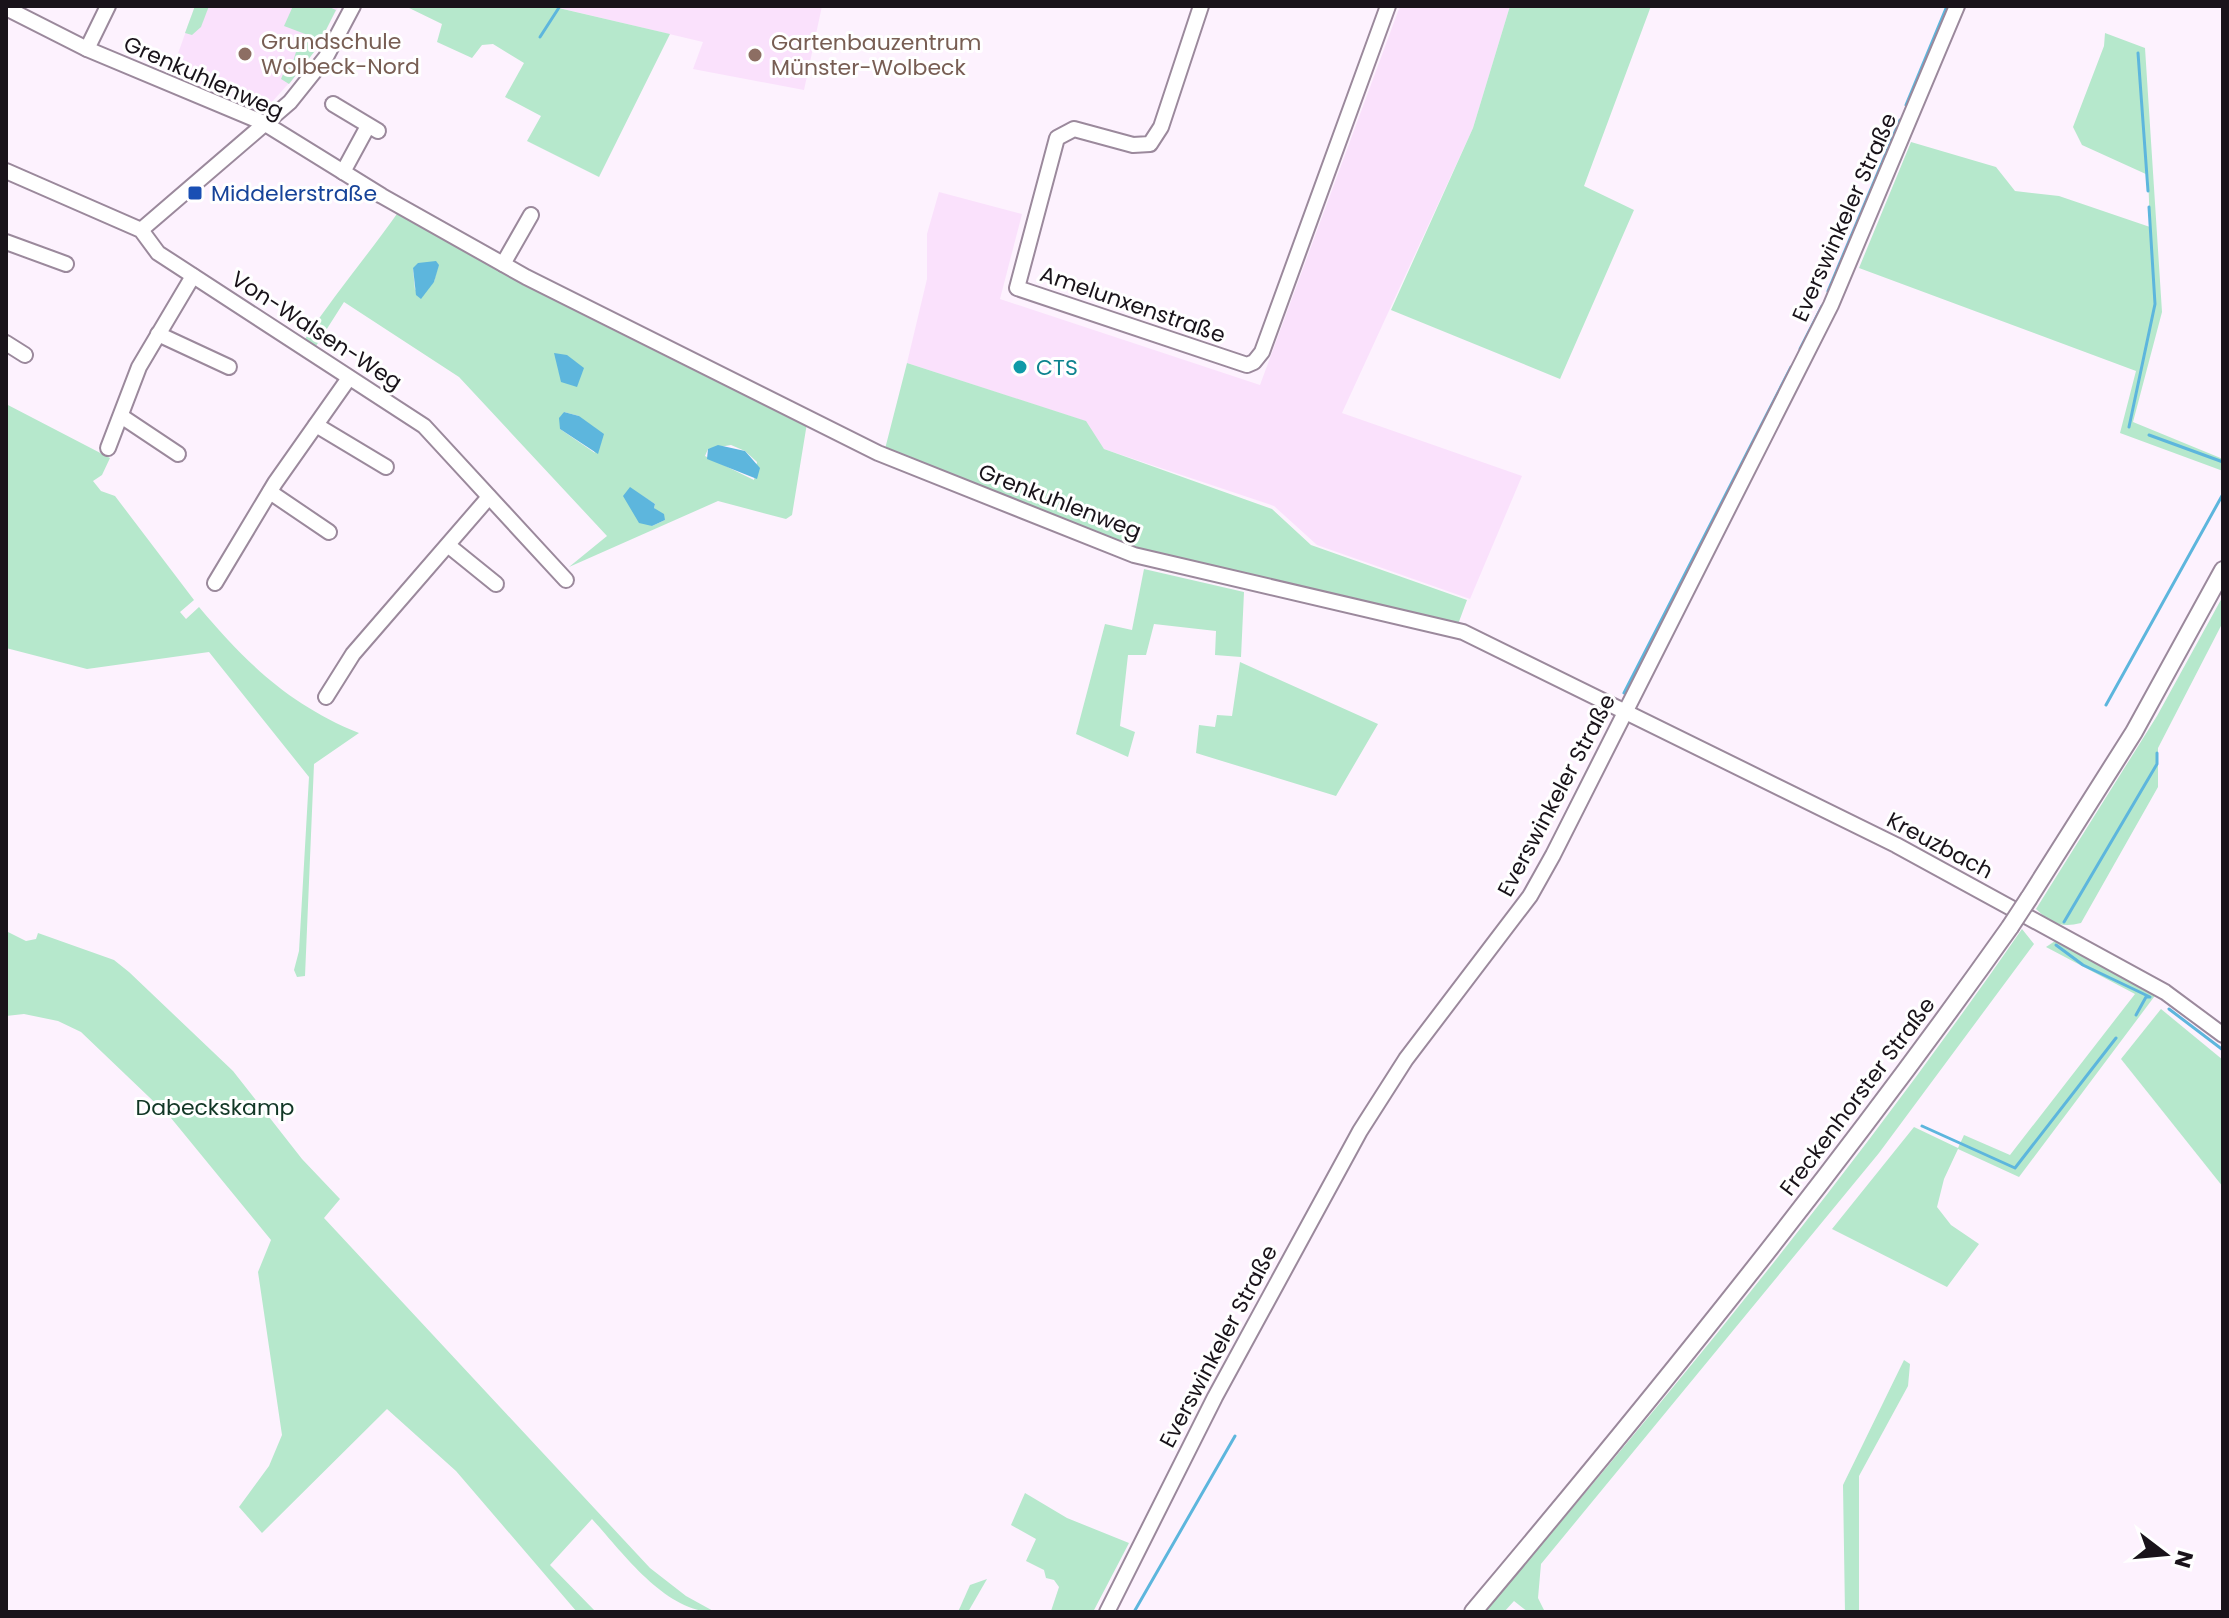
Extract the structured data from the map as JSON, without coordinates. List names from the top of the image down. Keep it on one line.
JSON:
{"streets":{"main road":["Freckenhorster Straße"],"street":["Grenkuhlenweg","Everswinkeler Straße","Amelunxenstraße","Von-Walsen-Weg","Kreuzbach"]},"crossings":[["Grenkuhlenweg","Everswinkeler Straße"],["Grenkuhlenweg","Kreuzbach"],["Everswinkeler Straße","Kreuzbach"]],"parks":["Dabeckskamp"],"places":{"other":["Grundschule Wolbeck-Nord","Gartenbauzentrum Münster-Wolbeck","CTS"],"transit":["Middelerstraße"]},"north":"right"}
